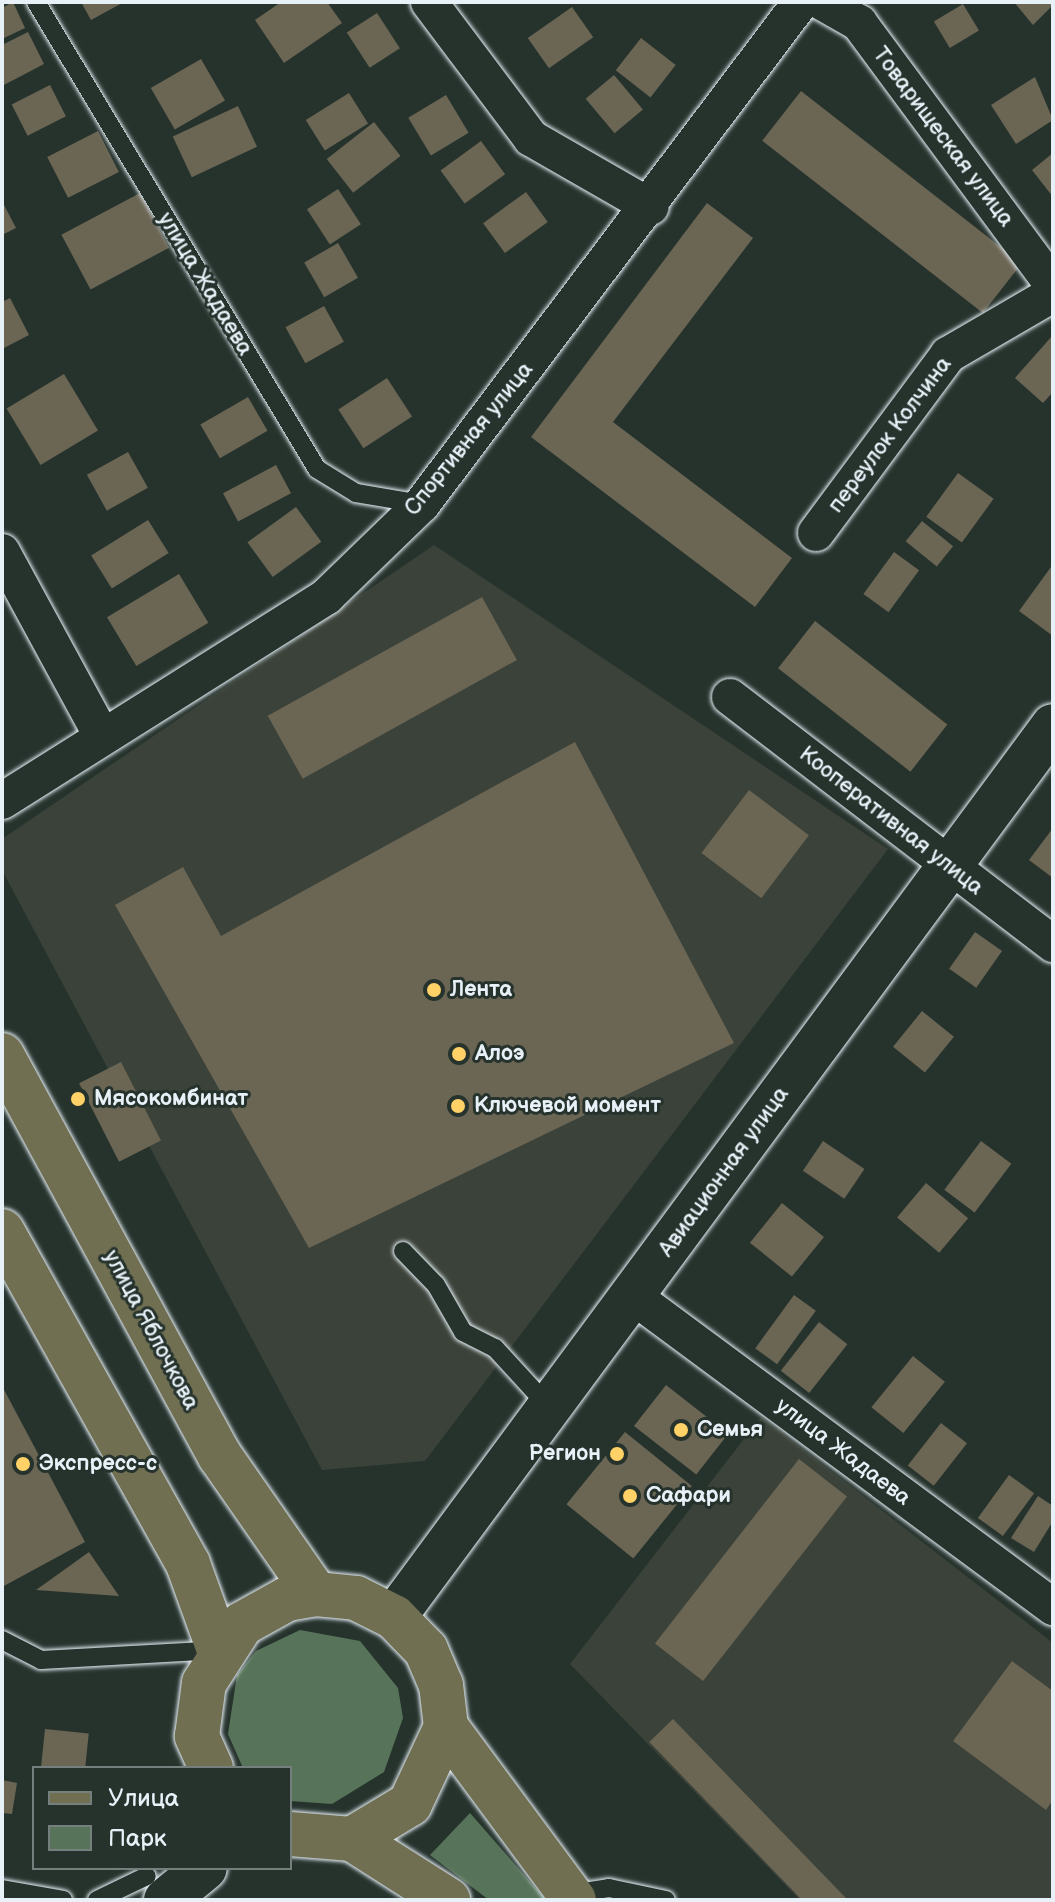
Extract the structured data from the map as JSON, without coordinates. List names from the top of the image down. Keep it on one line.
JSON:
{"streets":{"main road":["Авиационная улица","улица Яблочкова"],"street":["Товарищеская улица","улица Жадаева","переулок Колчина","Спортивная улица","Кооперативная улица"]},"crossings":[["улица Жадаева","Спортивная улица"],["улица Жадаева","Авиационная улица"],["Кооперативная улица","Авиационная улица"]],"places":["Лента","Алоэ","Мясокомбинат","Ключевой момент","Семья","Регион","Экспресс-с","Сафари"],"legend":["Улица","Парк"]}
